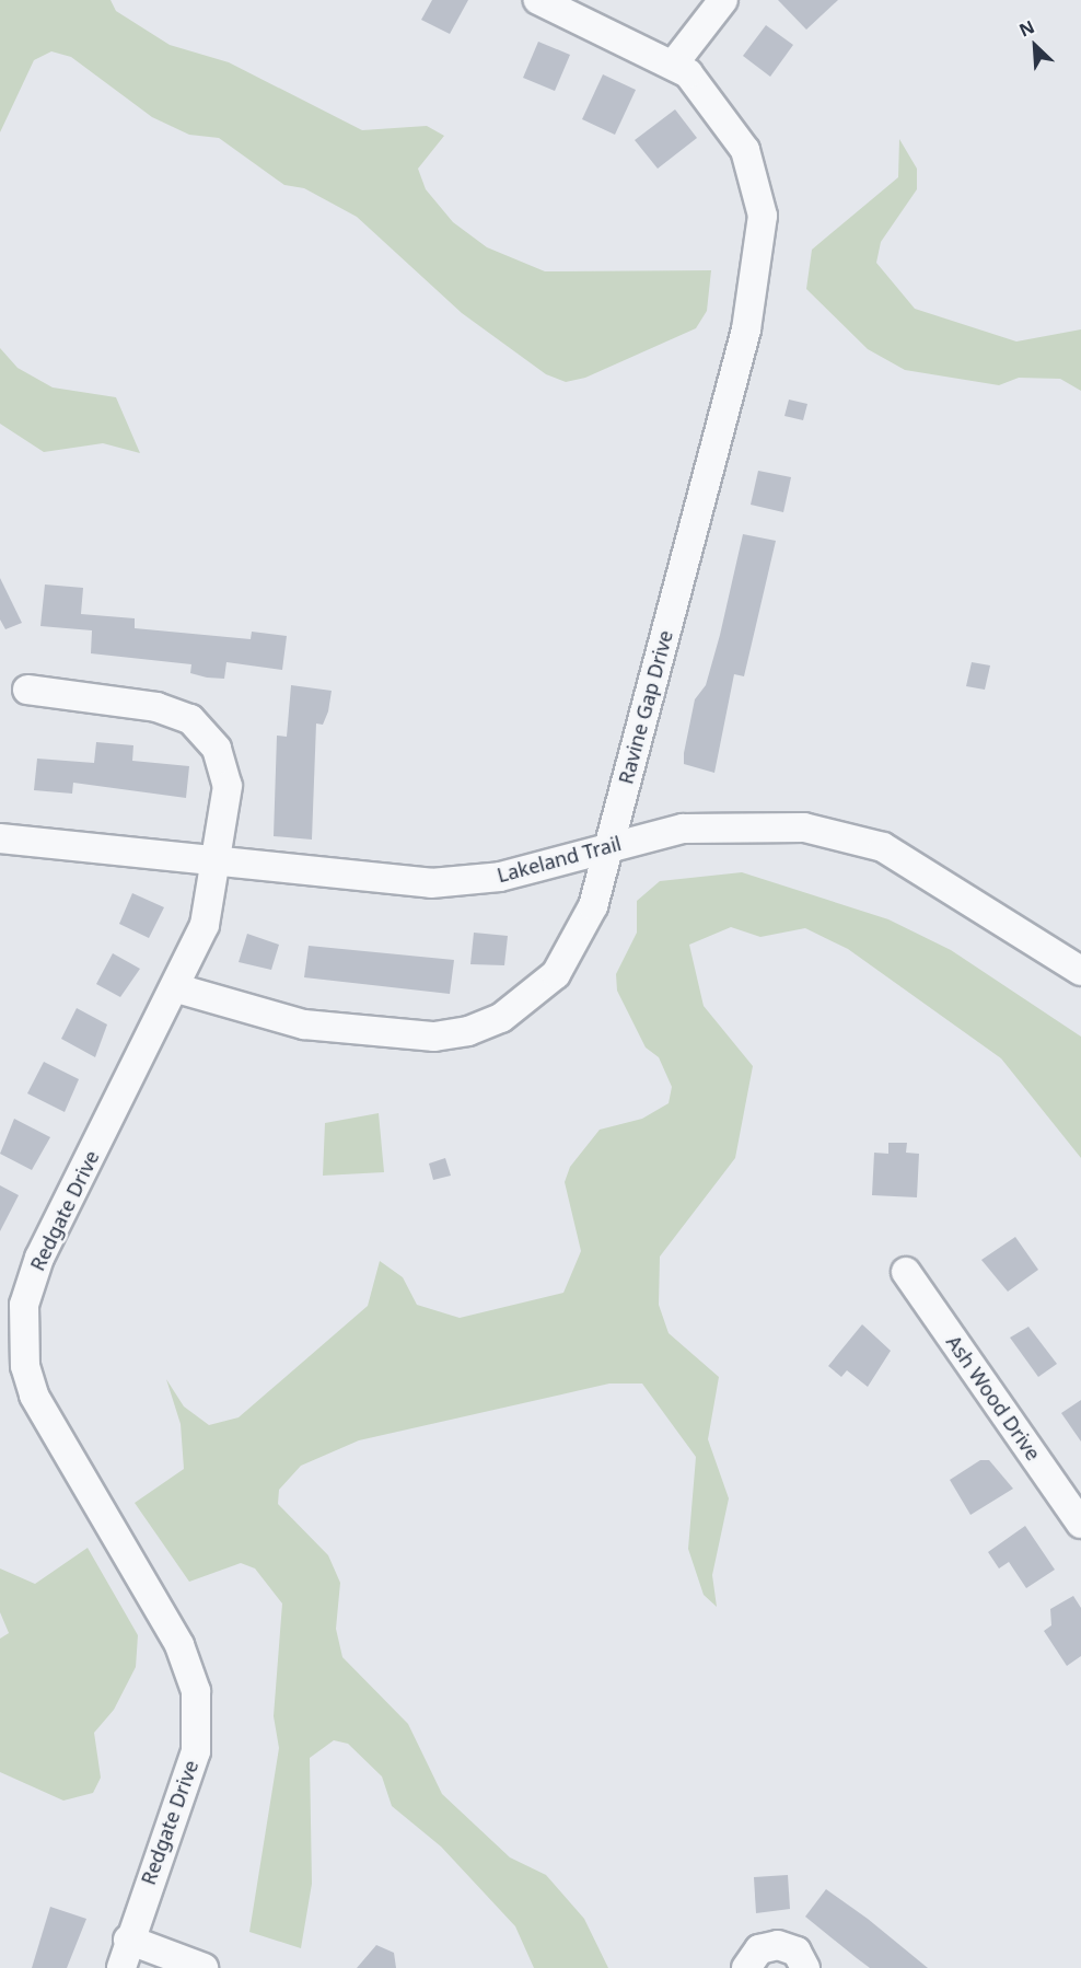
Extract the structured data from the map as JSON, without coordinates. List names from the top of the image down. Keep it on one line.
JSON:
{"streets":{"street":["Ravine Gap Drive","Lakeland Trail","Redgate Drive","Ash Wood Drive"]},"crossings":[["Ravine Gap Drive","Lakeland Trail"],["Ravine Gap Drive","Redgate Drive"],["Lakeland Trail","Redgate Drive"]],"north":"top left"}
